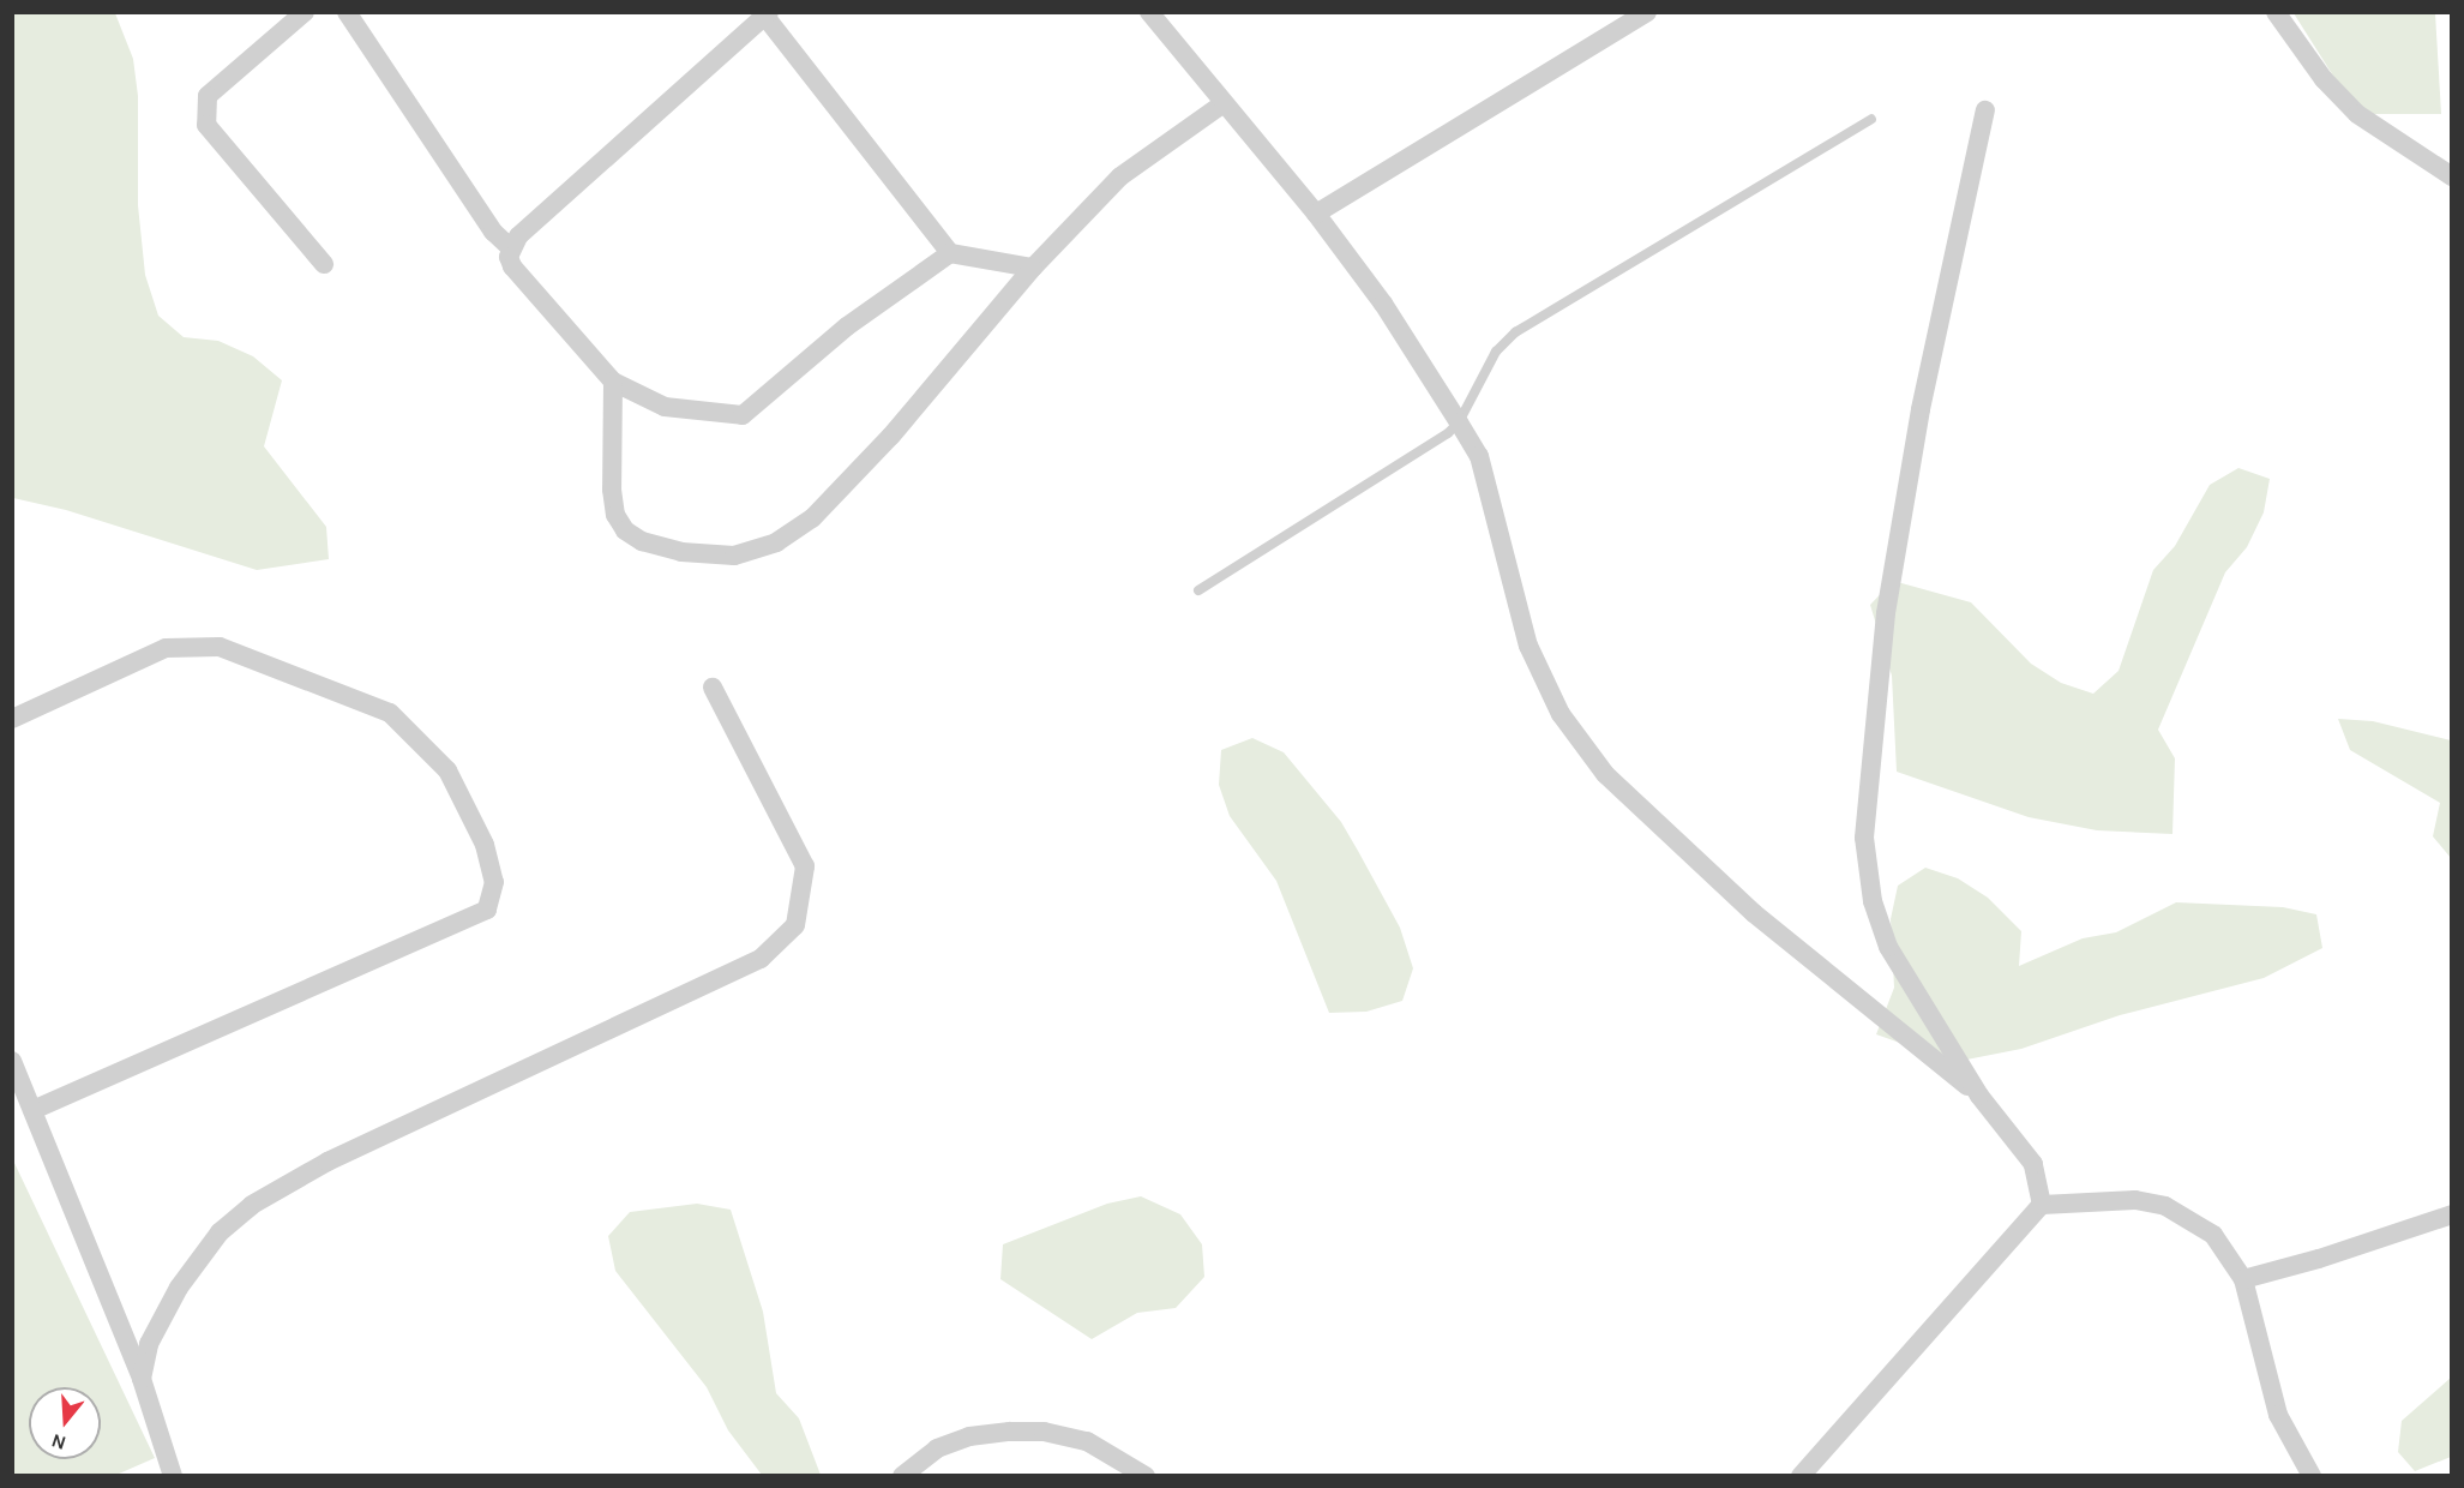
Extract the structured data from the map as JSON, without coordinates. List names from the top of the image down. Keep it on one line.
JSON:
{"north":"bottom"}
